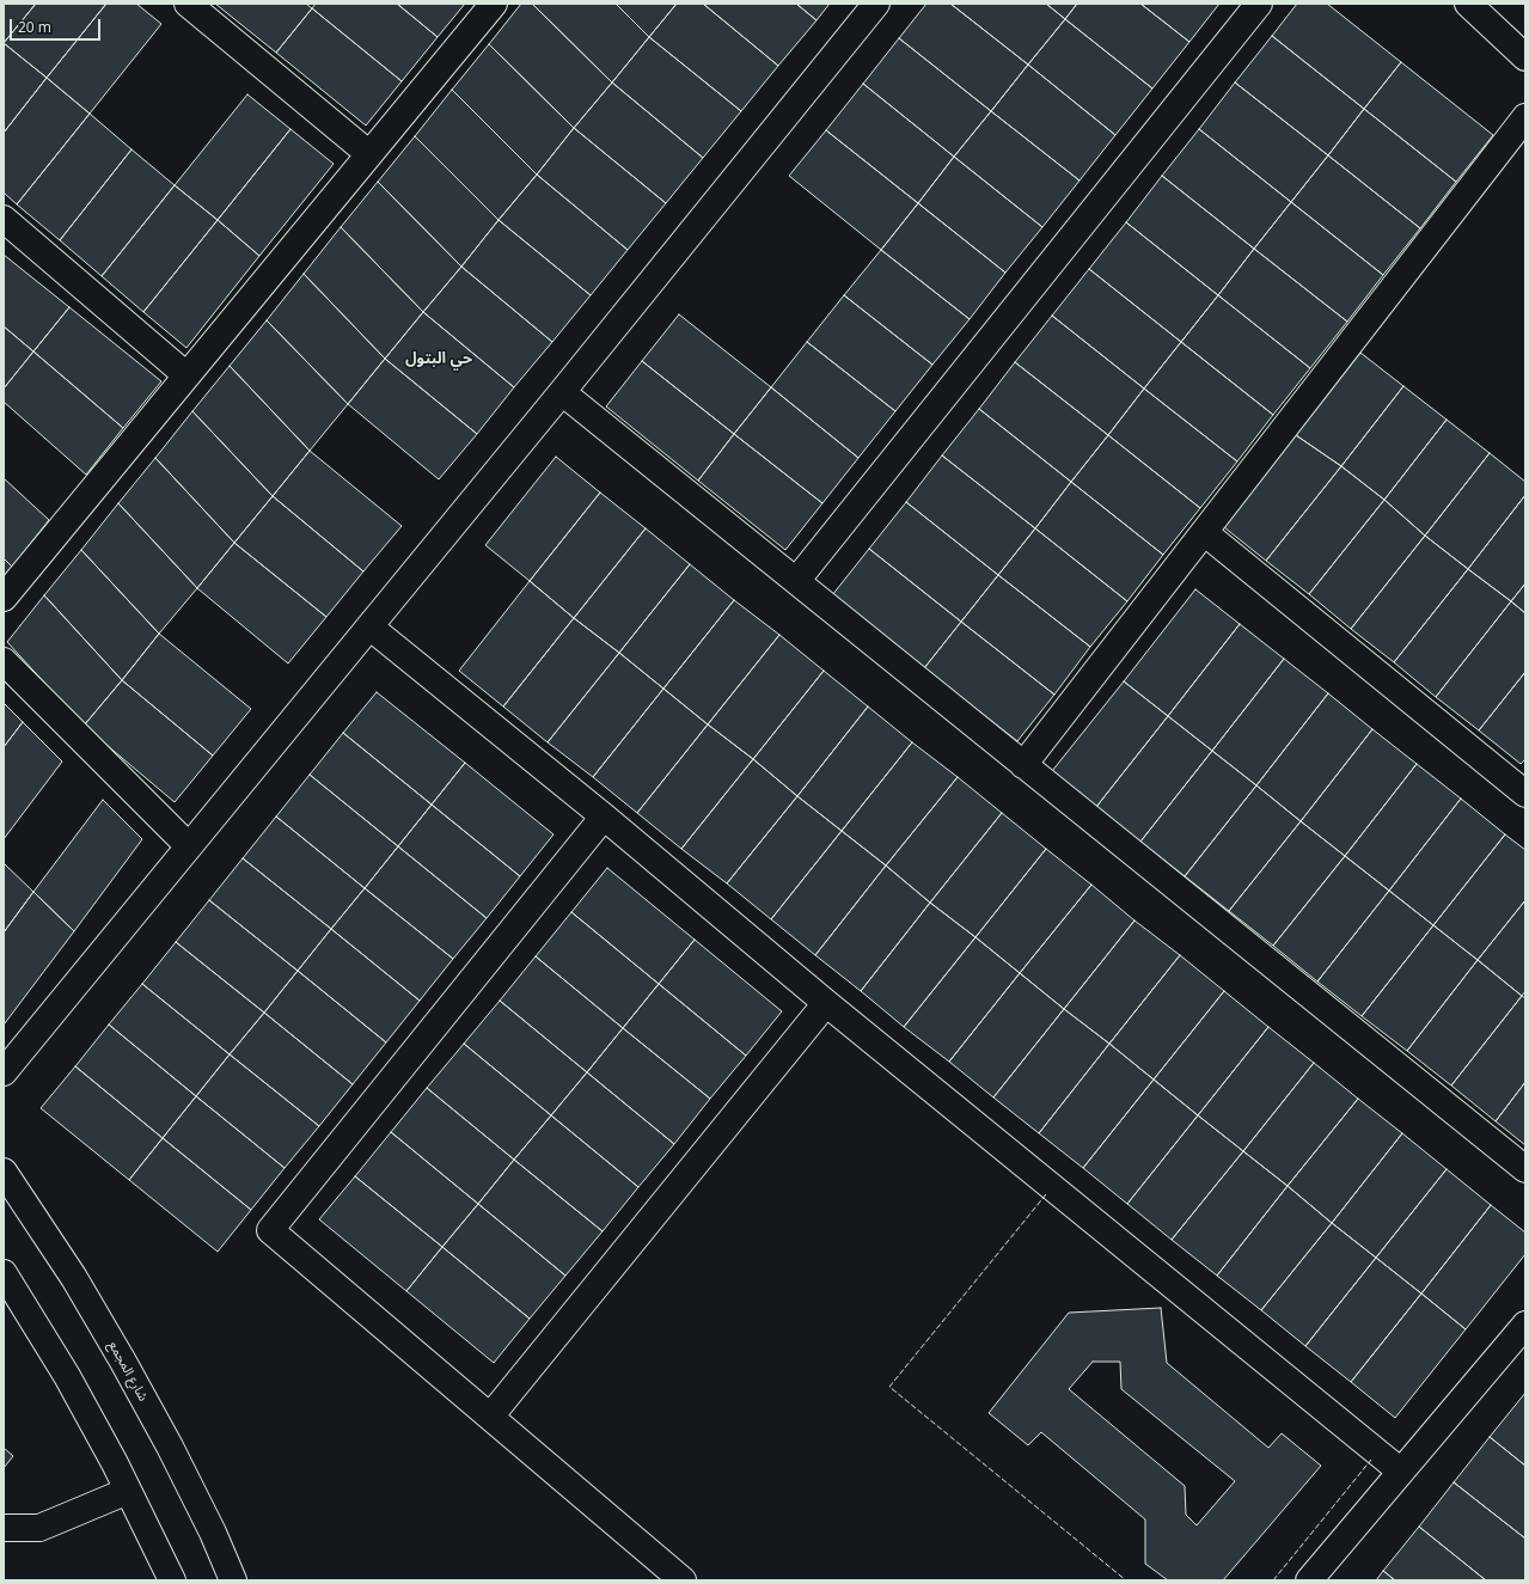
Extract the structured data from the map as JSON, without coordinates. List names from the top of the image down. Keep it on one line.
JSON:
{"streets":{"street":["شارع المجمع"]},"districts":["حي البتول"],"scale_bar":"20 m"}
